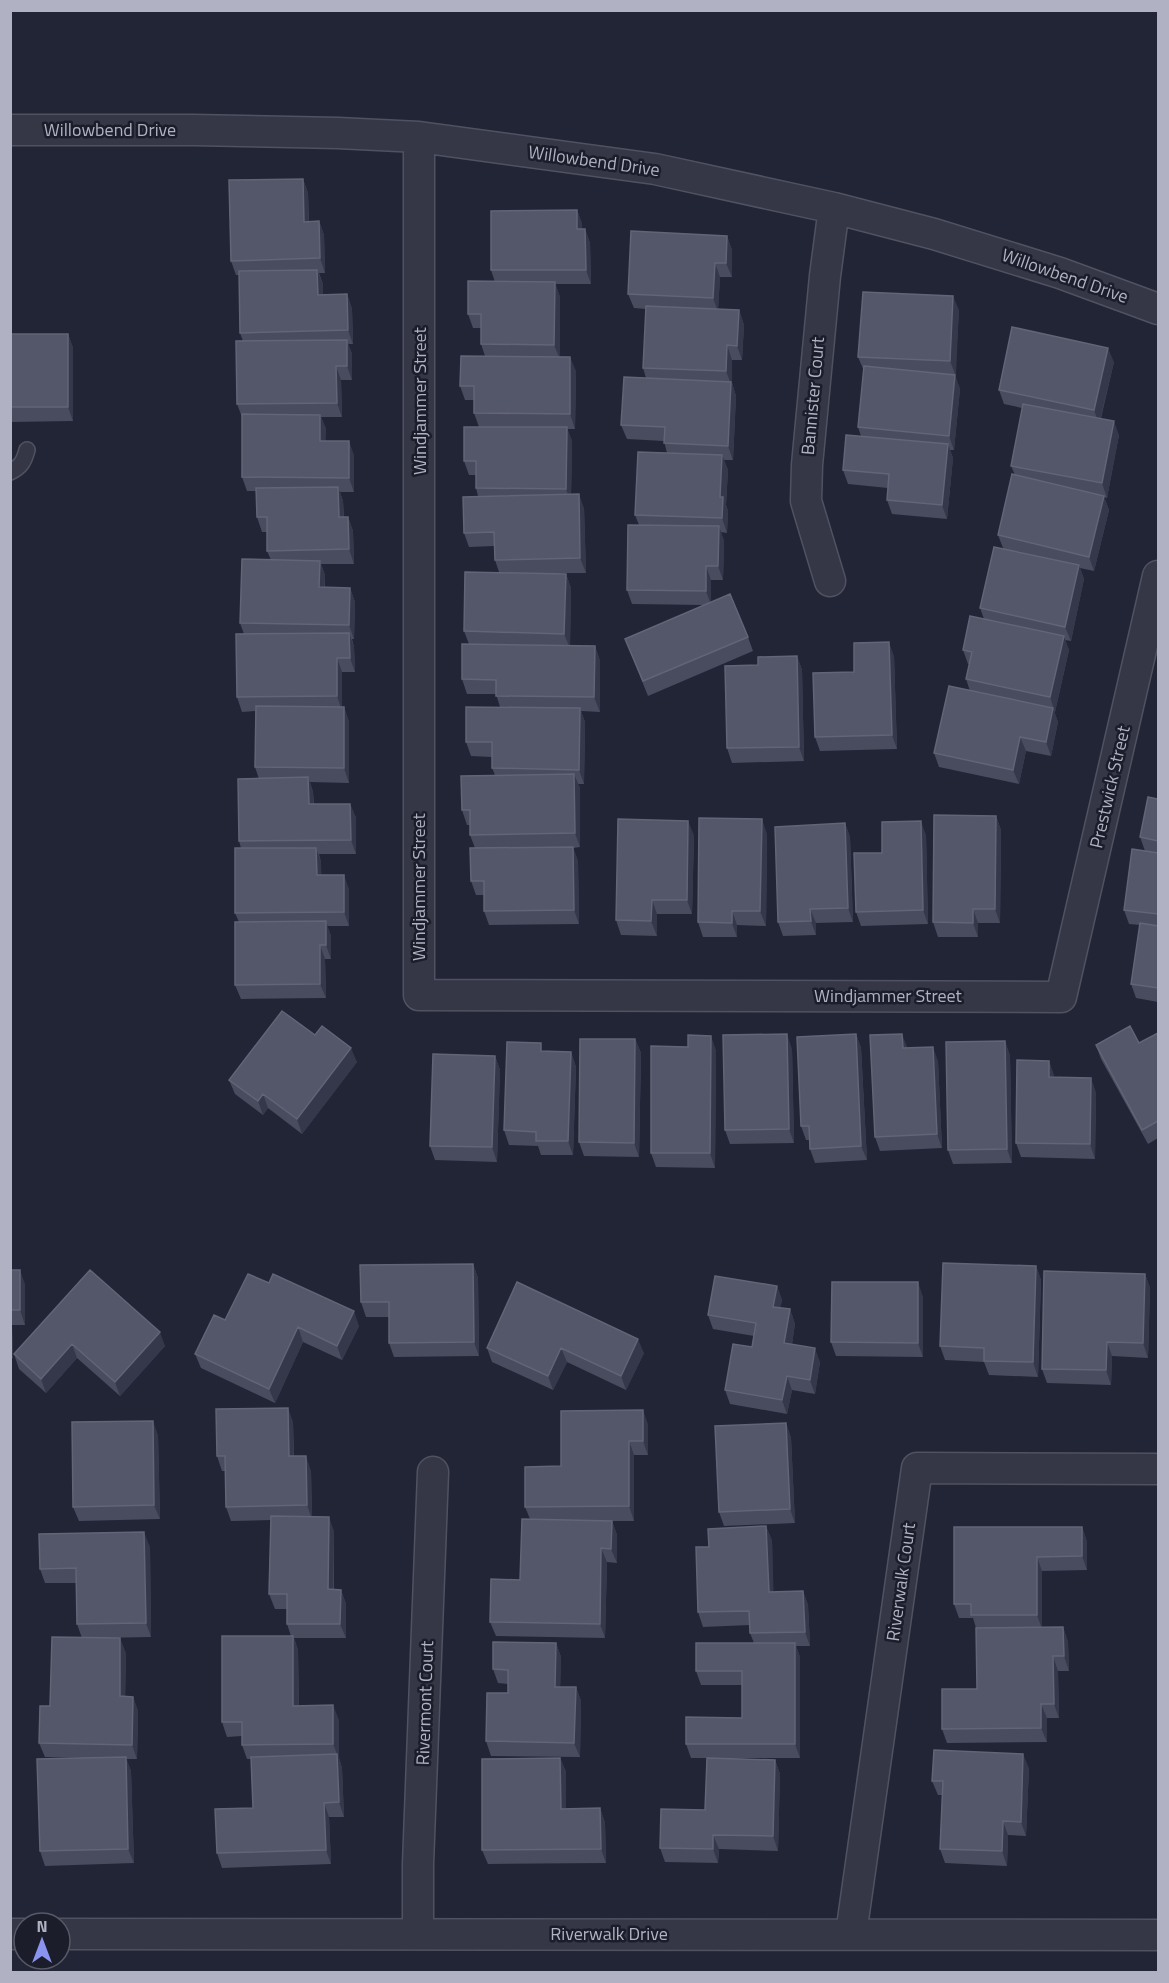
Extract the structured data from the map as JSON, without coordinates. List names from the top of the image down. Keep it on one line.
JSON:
{"streets":{"street":["Willowbend Drive","Bannister Court","Windjammer Street","Prestwick Street","Riverwalk Court","Rivermont Court","Riverwalk Drive"]},"crossings":[["Willowbend Drive","Bannister Court"],["Willowbend Drive","Windjammer Street"],["Windjammer Street","Prestwick Street"],["Riverwalk Court","Riverwalk Drive"],["Rivermont Court","Riverwalk Drive"]],"north":"top"}
